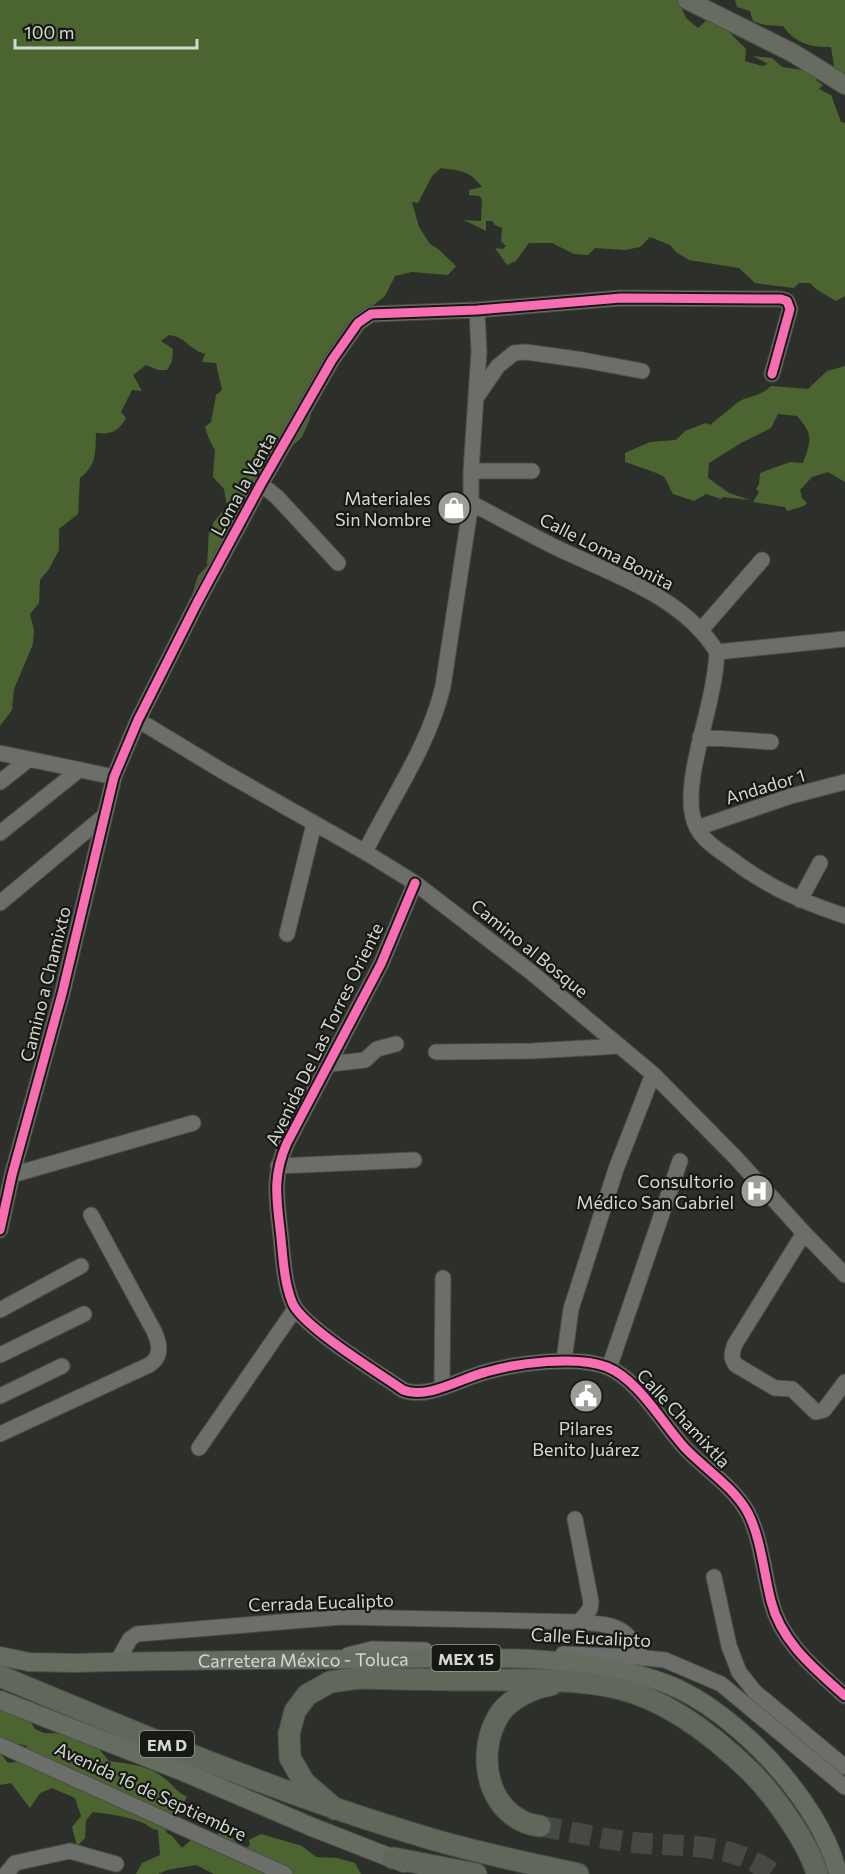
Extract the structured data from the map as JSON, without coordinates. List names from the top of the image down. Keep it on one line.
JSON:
{"streets":{"highway":["EM D"],"main road":["MEX 15","Carretera México - Toluca"],"street":["Loma la Venta","Calle Loma Bonita","Andador 1","Camino al Bosque","Camino a Chamixto","Avenida De Las Torres Oriente","Calle Chamixtla","Cerrada Eucalipto","Calle Eucalipto","Avenida 16 de Septiembre"]},"crossings":[["Loma la Venta","Camino al Bosque"],["Loma la Venta","Camino a Chamixto"],["Camino al Bosque","Avenida De Las Torres Oriente"],["Avenida De Las Torres Oriente","Calle Chamixtla"],["Cerrada Eucalipto","Calle Eucalipto"],["Cerrada Eucalipto","Carretera México - Toluca"],["Calle Eucalipto","Carretera México - Toluca"]],"places":{"shop":["Materiales Sin Nombre"],"hospital":["Consultorio Médico San Gabriel"],"public building":["Pilares Benito Juárez"]},"scale_bar":"100 m"}
